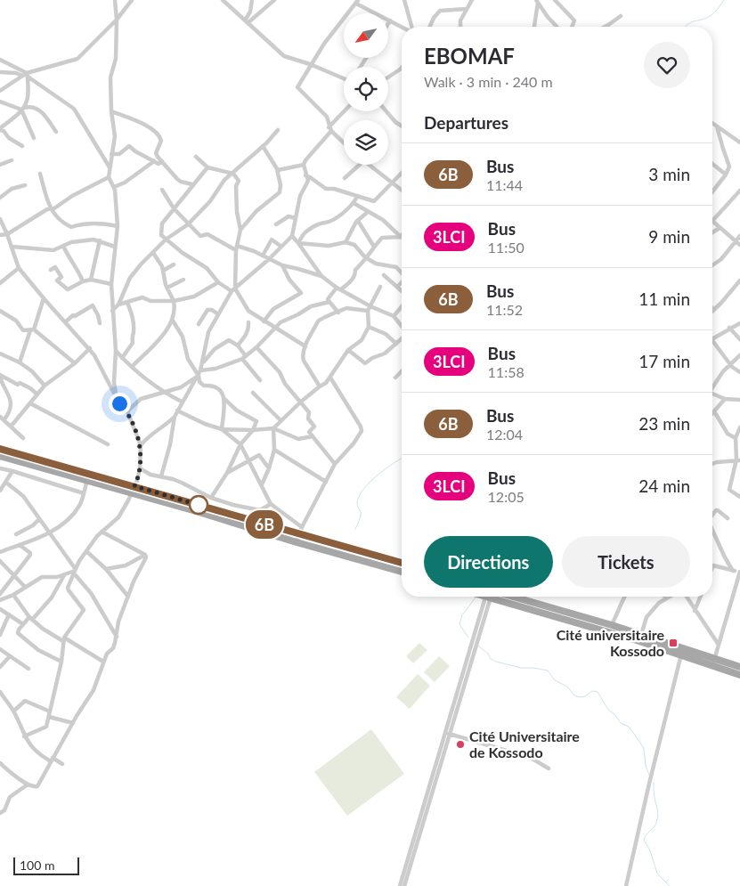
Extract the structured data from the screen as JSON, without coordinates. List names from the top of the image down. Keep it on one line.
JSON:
{"places":{"transit":["Cité universitaire Kossodo"],"other":["Cité Universitaire de Kossodo"]},"lines":["bus line 6B"],"scale_bar":"100 m","north":"bottom left","page":{"on_map":"6B","heading":[["EBOMAF","Walk · 3 min · 240 m"],"Departures"],"list":[{"mark":"6B","name":"Bus","note":"11:44","value":"3 min"},{"mark":"3LCI","name":"Bus","note":"11:50","value":"9 min"},{"mark":"6B","name":"Bus","note":"11:52","value":"11 min"},{"mark":"3LCI","name":"Bus","note":"11:58","value":"17 min"},{"mark":"6B","name":"Bus","note":"12:04","value":"23 min"},{"mark":"3LCI","name":"Bus","note":"12:05","value":"24 min"}],"buttons":["Directions","Tickets"],"scale":"100 m"}}
